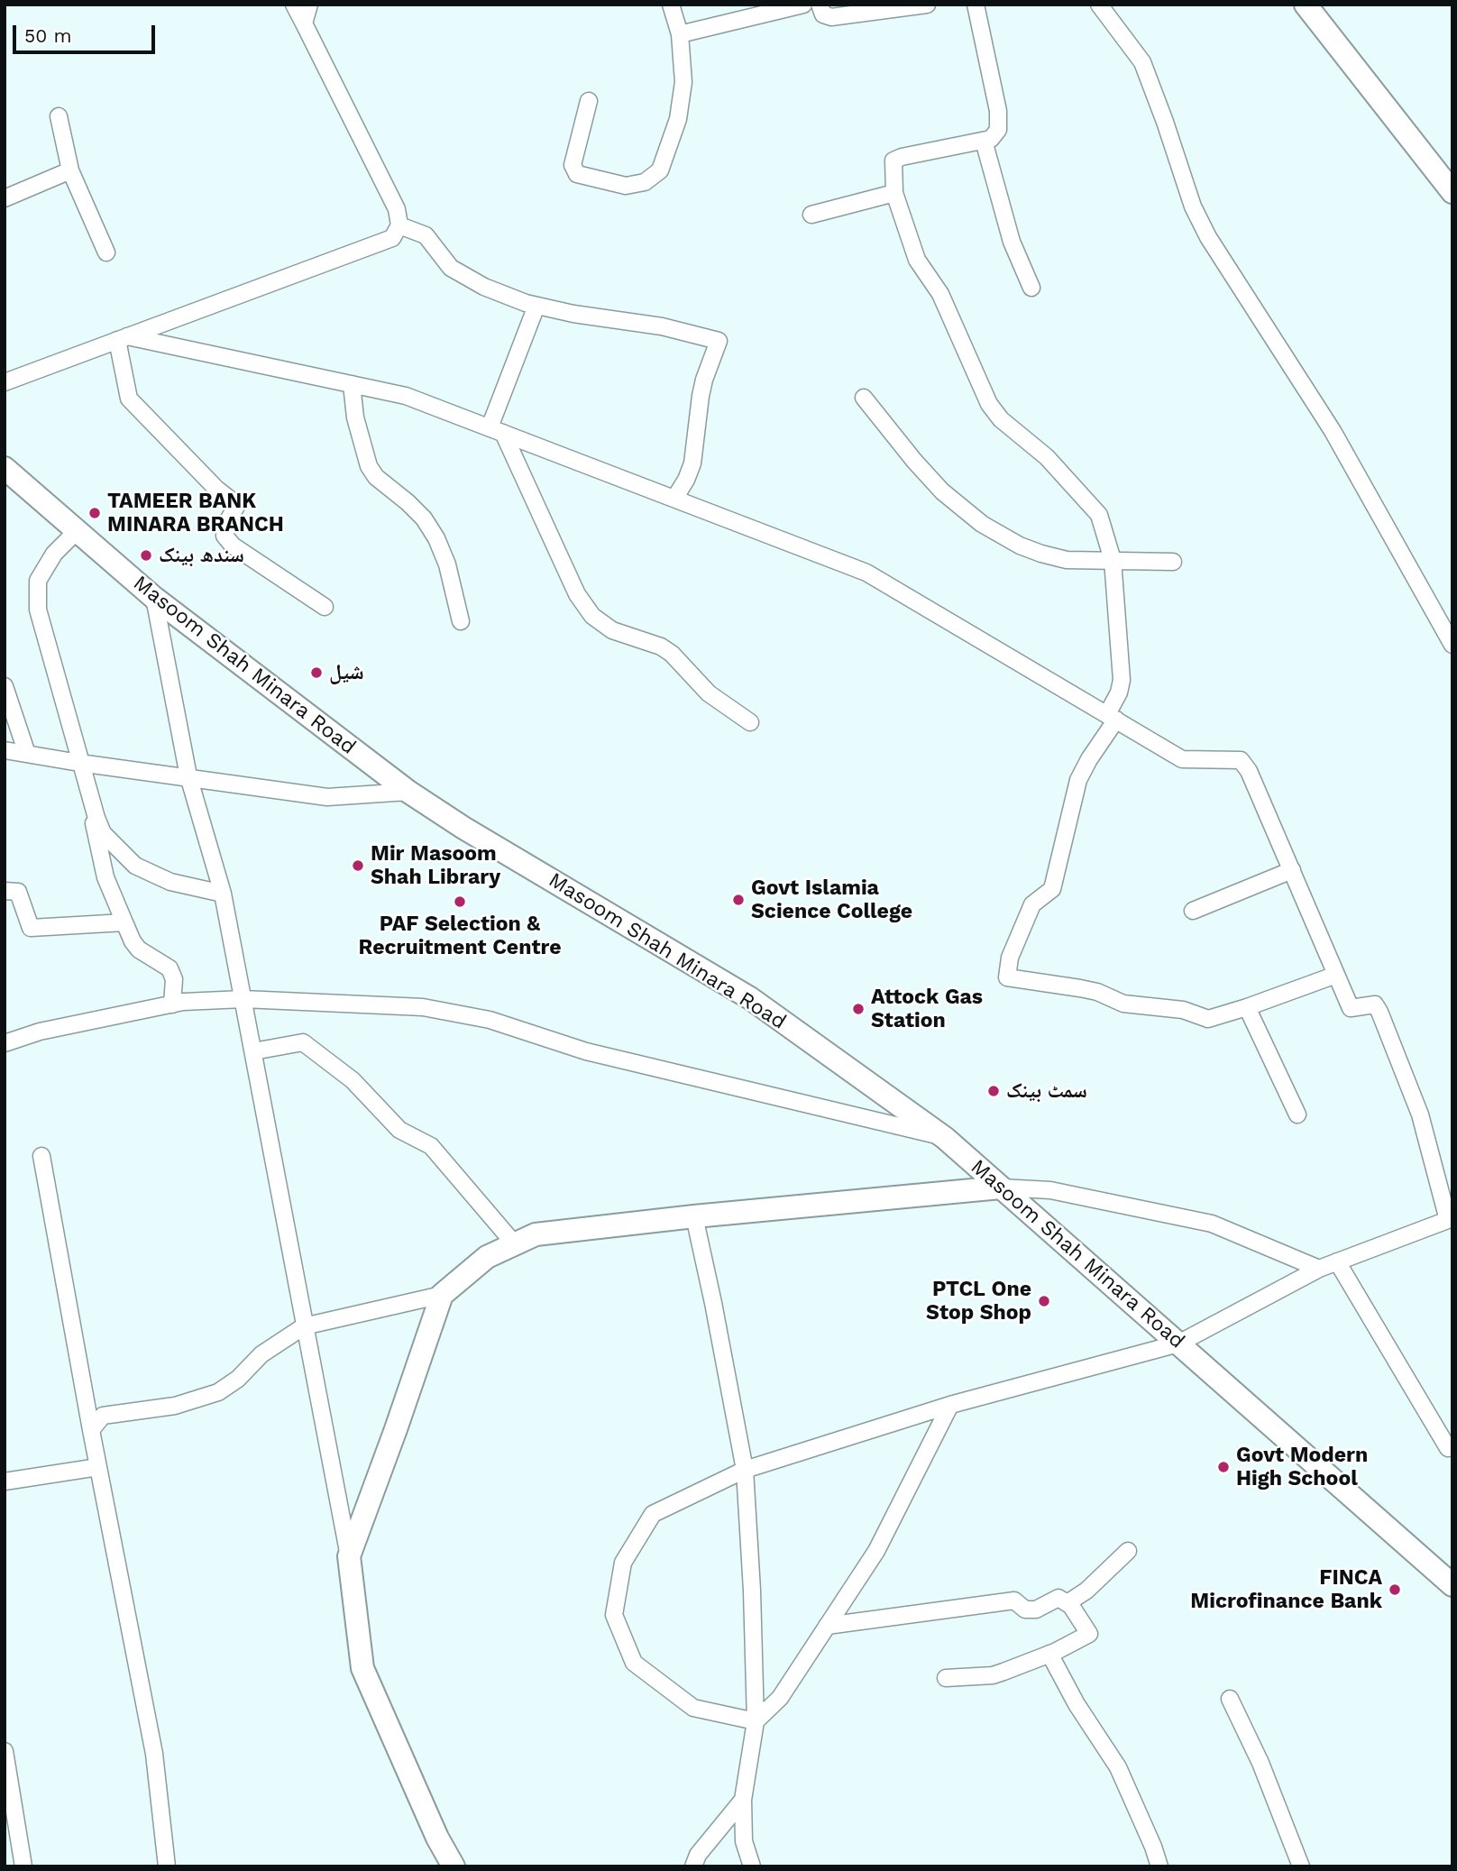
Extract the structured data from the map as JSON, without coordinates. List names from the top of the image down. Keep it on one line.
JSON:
{"streets":{"main road":["Masoom Shah Minara Road"]},"places":["TAMEER BANK MINARA BRANCH","سندھ بینک","شیل","Mir Masoom Shah Library","Govt Islamia Science College","PAF Selection & Recruitment Centre","Attock Gas Station","سمٹ بینک","PTCL One Stop Shop","Govt Modern High School","FINCA Microfinance Bank"],"scale_bar":"50 m"}
